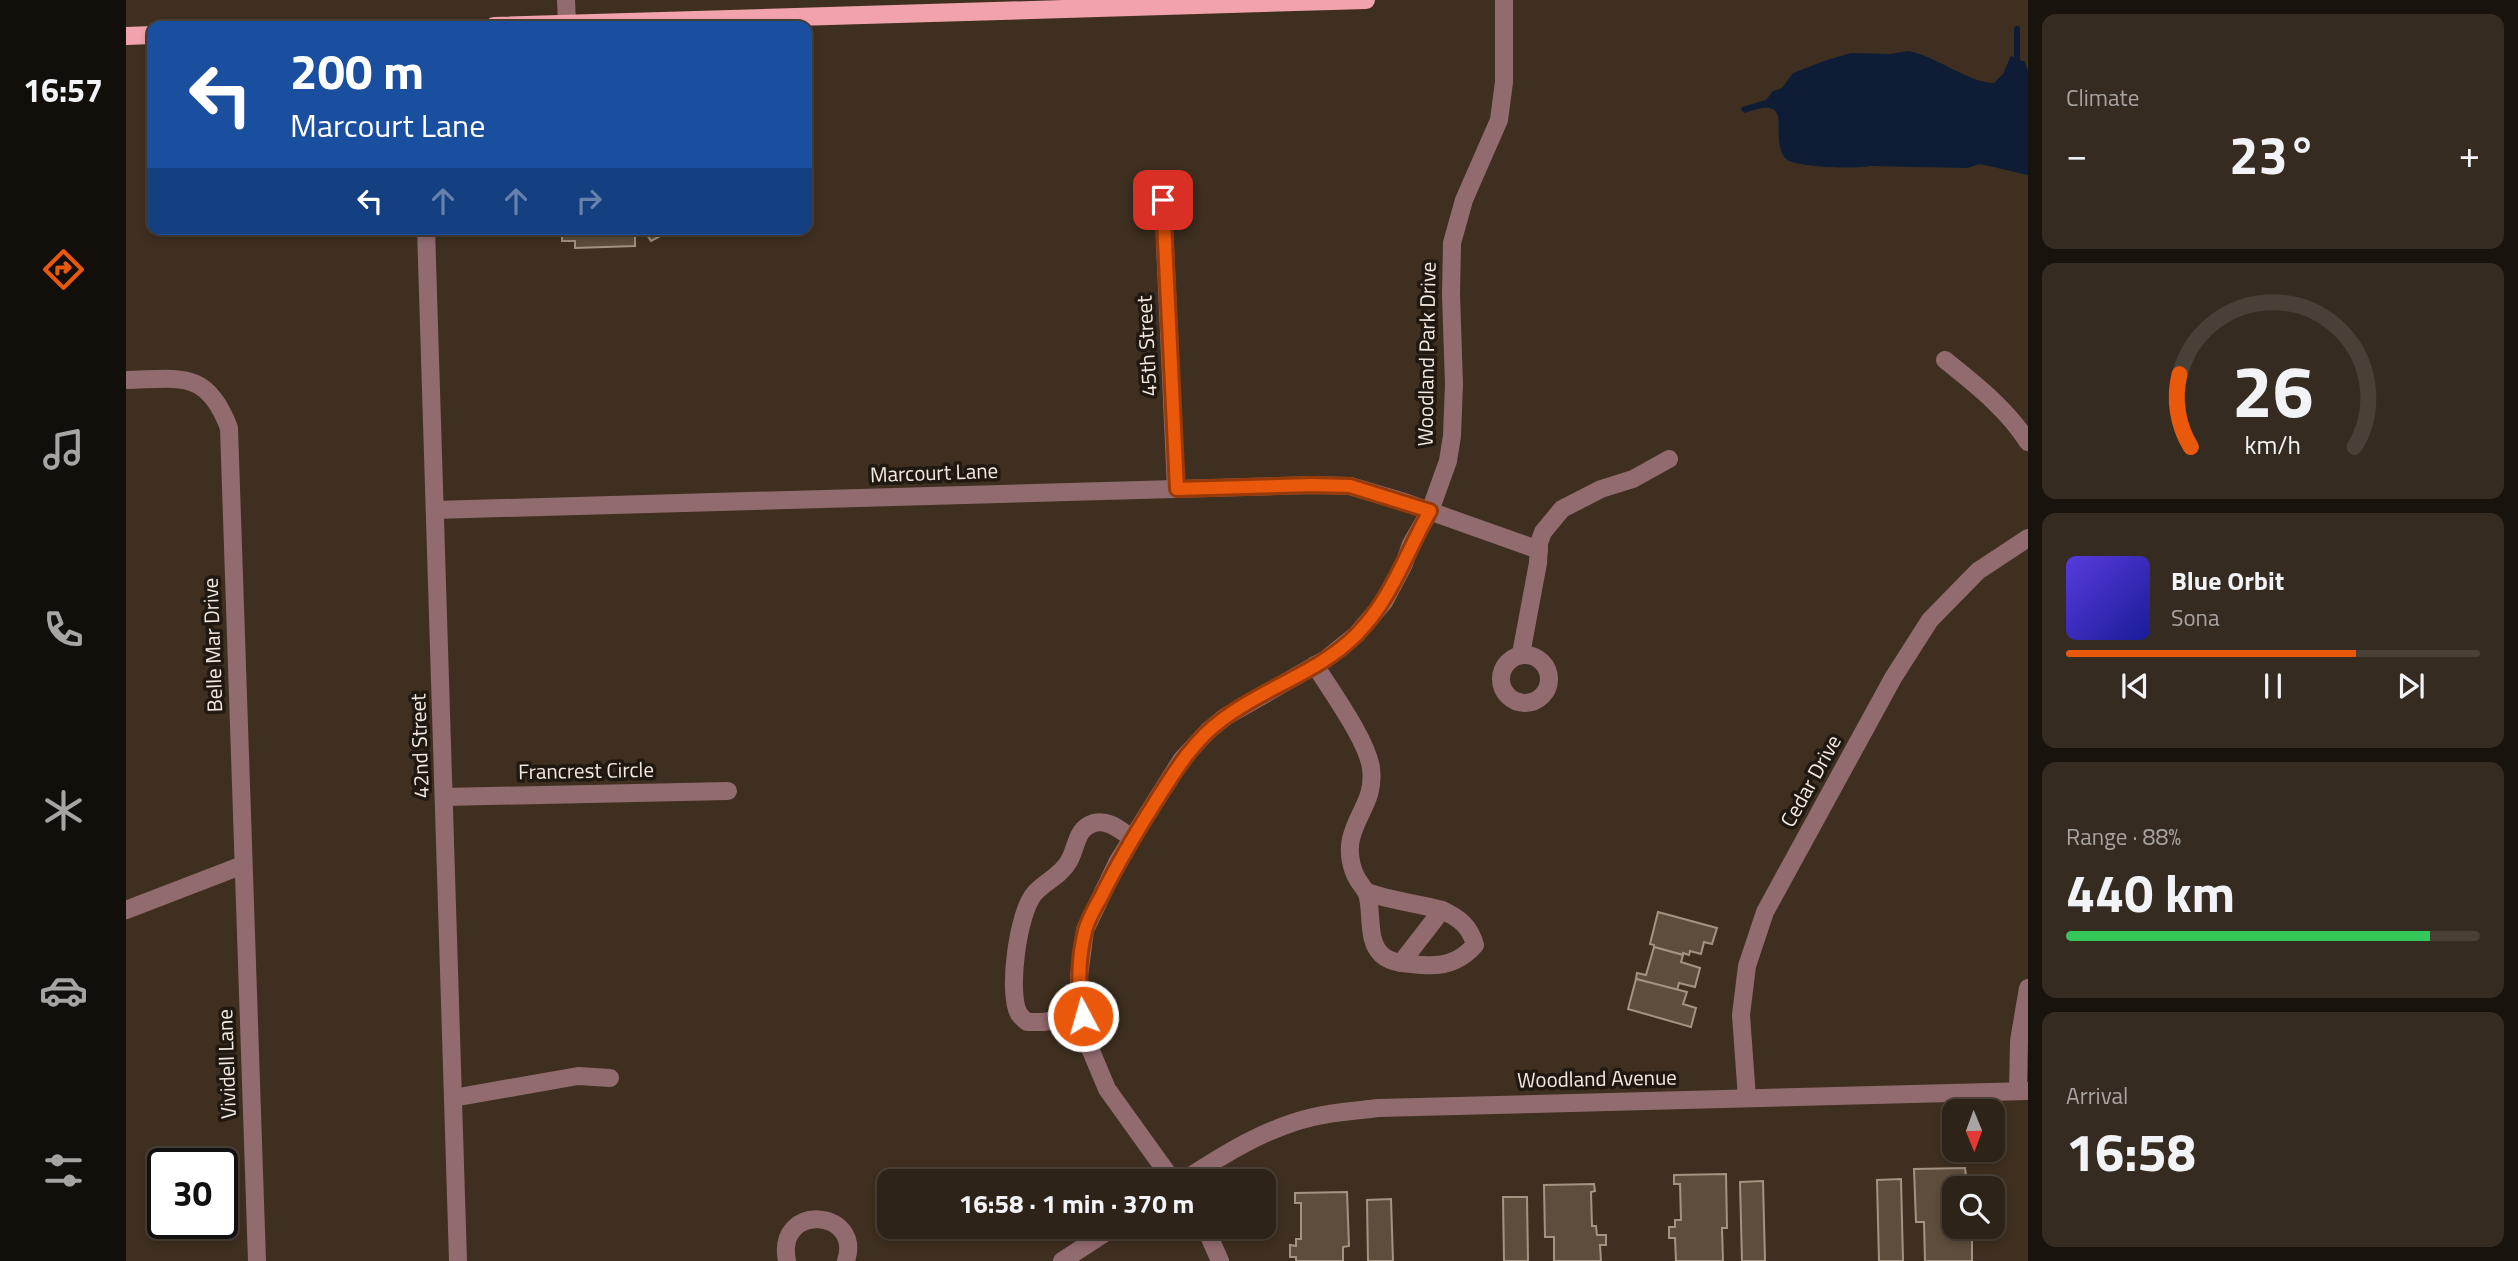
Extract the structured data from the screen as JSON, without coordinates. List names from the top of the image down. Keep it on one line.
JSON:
{"streets":{"street":["45th Street","Woodland Park Drive","Marcourt Lane","Belle Mar Drive","42nd Street","Francrest Circle","Cedar Drive","Vividell Lane","Woodland Avenue"]},"crossings":[["45th Street","Marcourt Lane"],["Woodland Park Drive","Marcourt Lane"],["Marcourt Lane","42nd Street"],["Belle Mar Drive","Vividell Lane"],["42nd Street","Francrest Circle"],["Cedar Drive","Woodland Avenue"]],"north":"bottom","page":{"tabs":"16:57","tile":["Climate",["Range · 88%","440 km"],["Arrival","16:58"]],"turn":["200 m","Marcourt Lane"],"heat":["−","23°","+"],"song":["Blue Orbit","Sona"],"limit":"30","trip":"16:58 · 1 min · 370 m","gauge":["26","km/h"]}}
